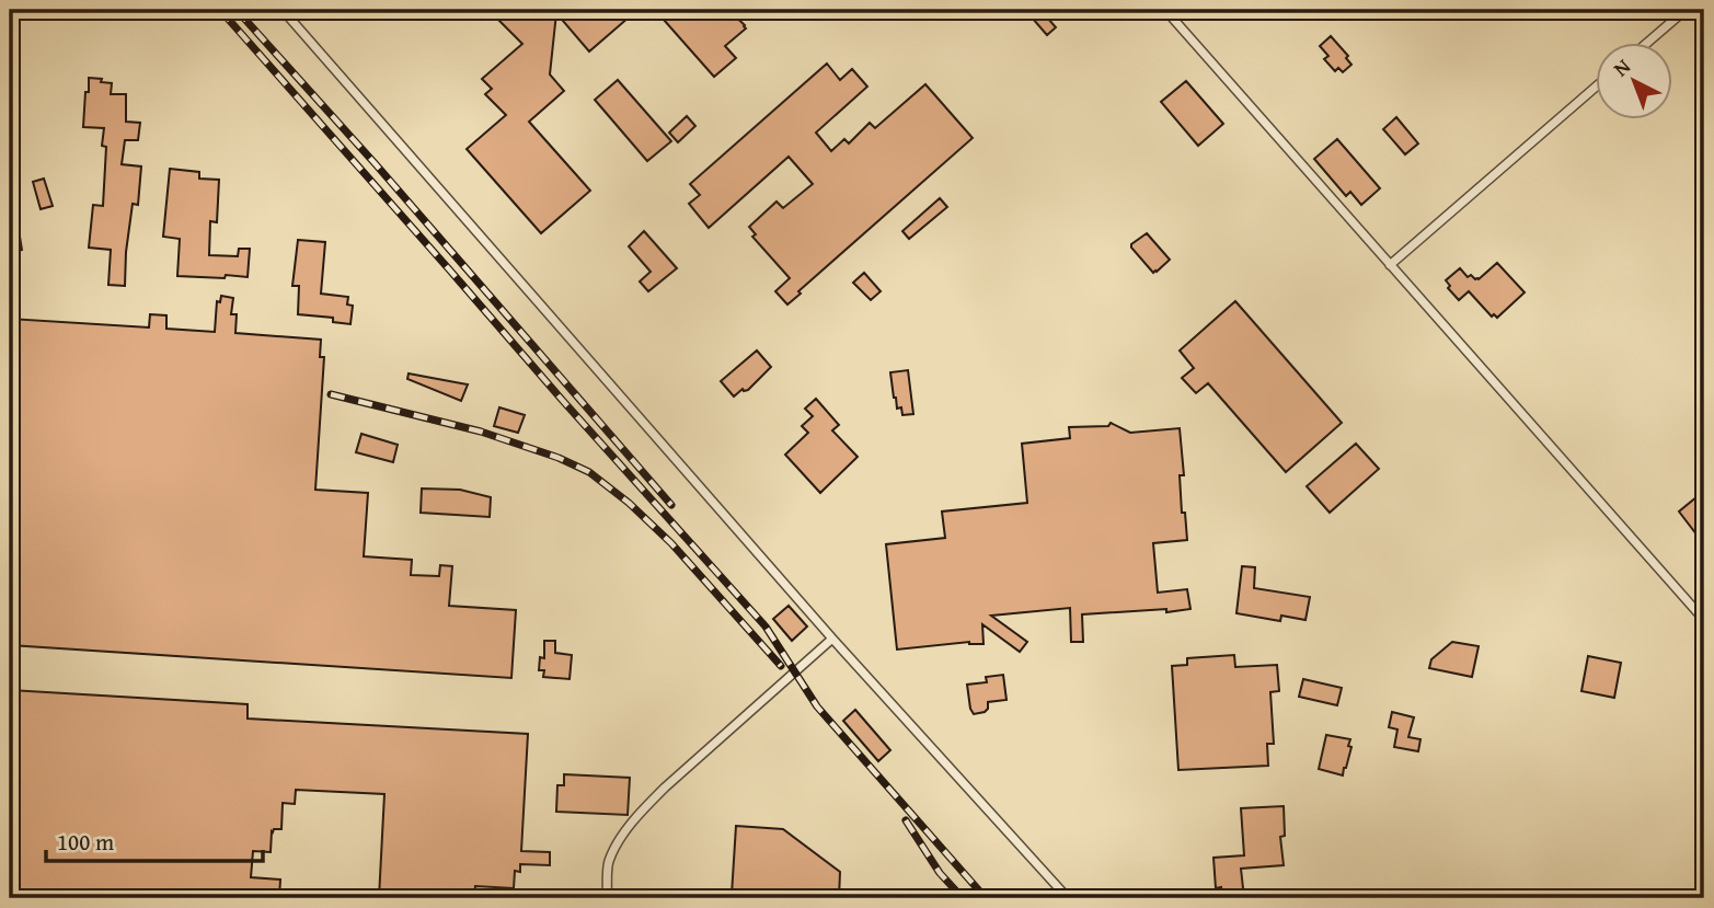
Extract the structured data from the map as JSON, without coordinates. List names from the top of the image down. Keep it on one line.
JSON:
{"scale_bar":"100 m","north":"top left"}
